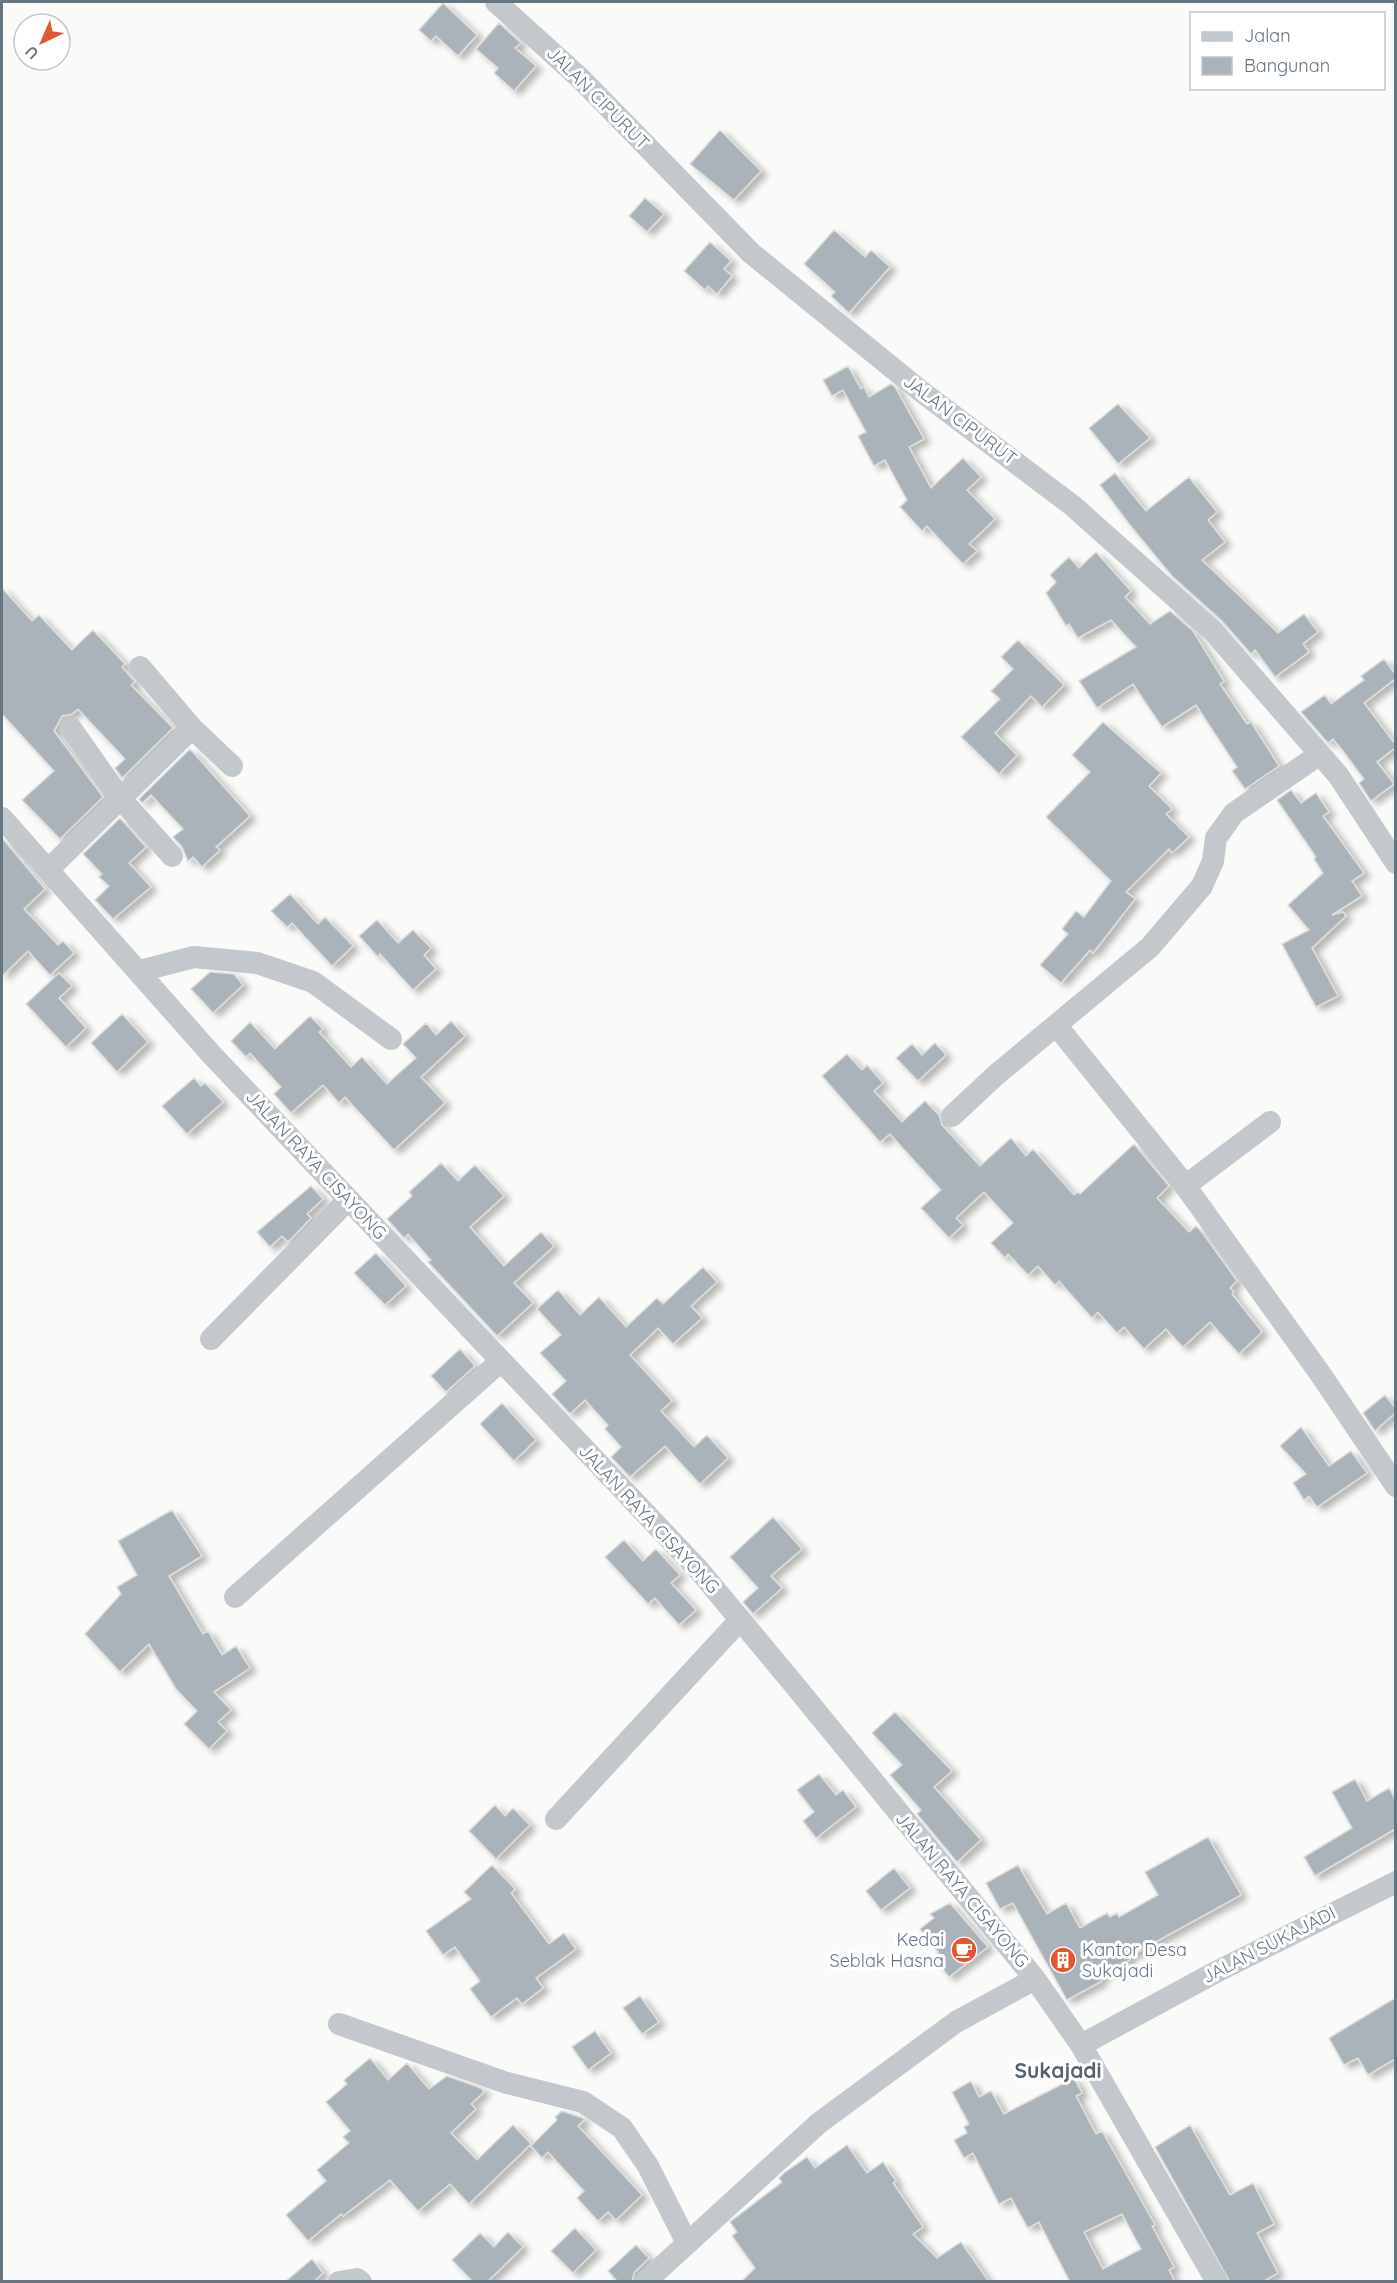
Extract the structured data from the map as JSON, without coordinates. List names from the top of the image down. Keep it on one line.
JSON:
{"streets":{"street":["JALAN CIPURUT","JALAN RAYA CISAYONG","JALAN SUKAJADI"]},"crossings":[["JALAN RAYA CISAYONG","JALAN SUKAJADI"]],"districts":["Sukajadi"],"places":{"cafe":["Kedai Seblak Hasna"],"building":["Kantor Desa Sukajadi"]},"legend":["Jalan","Bangunan"],"north":"bottom left"}
